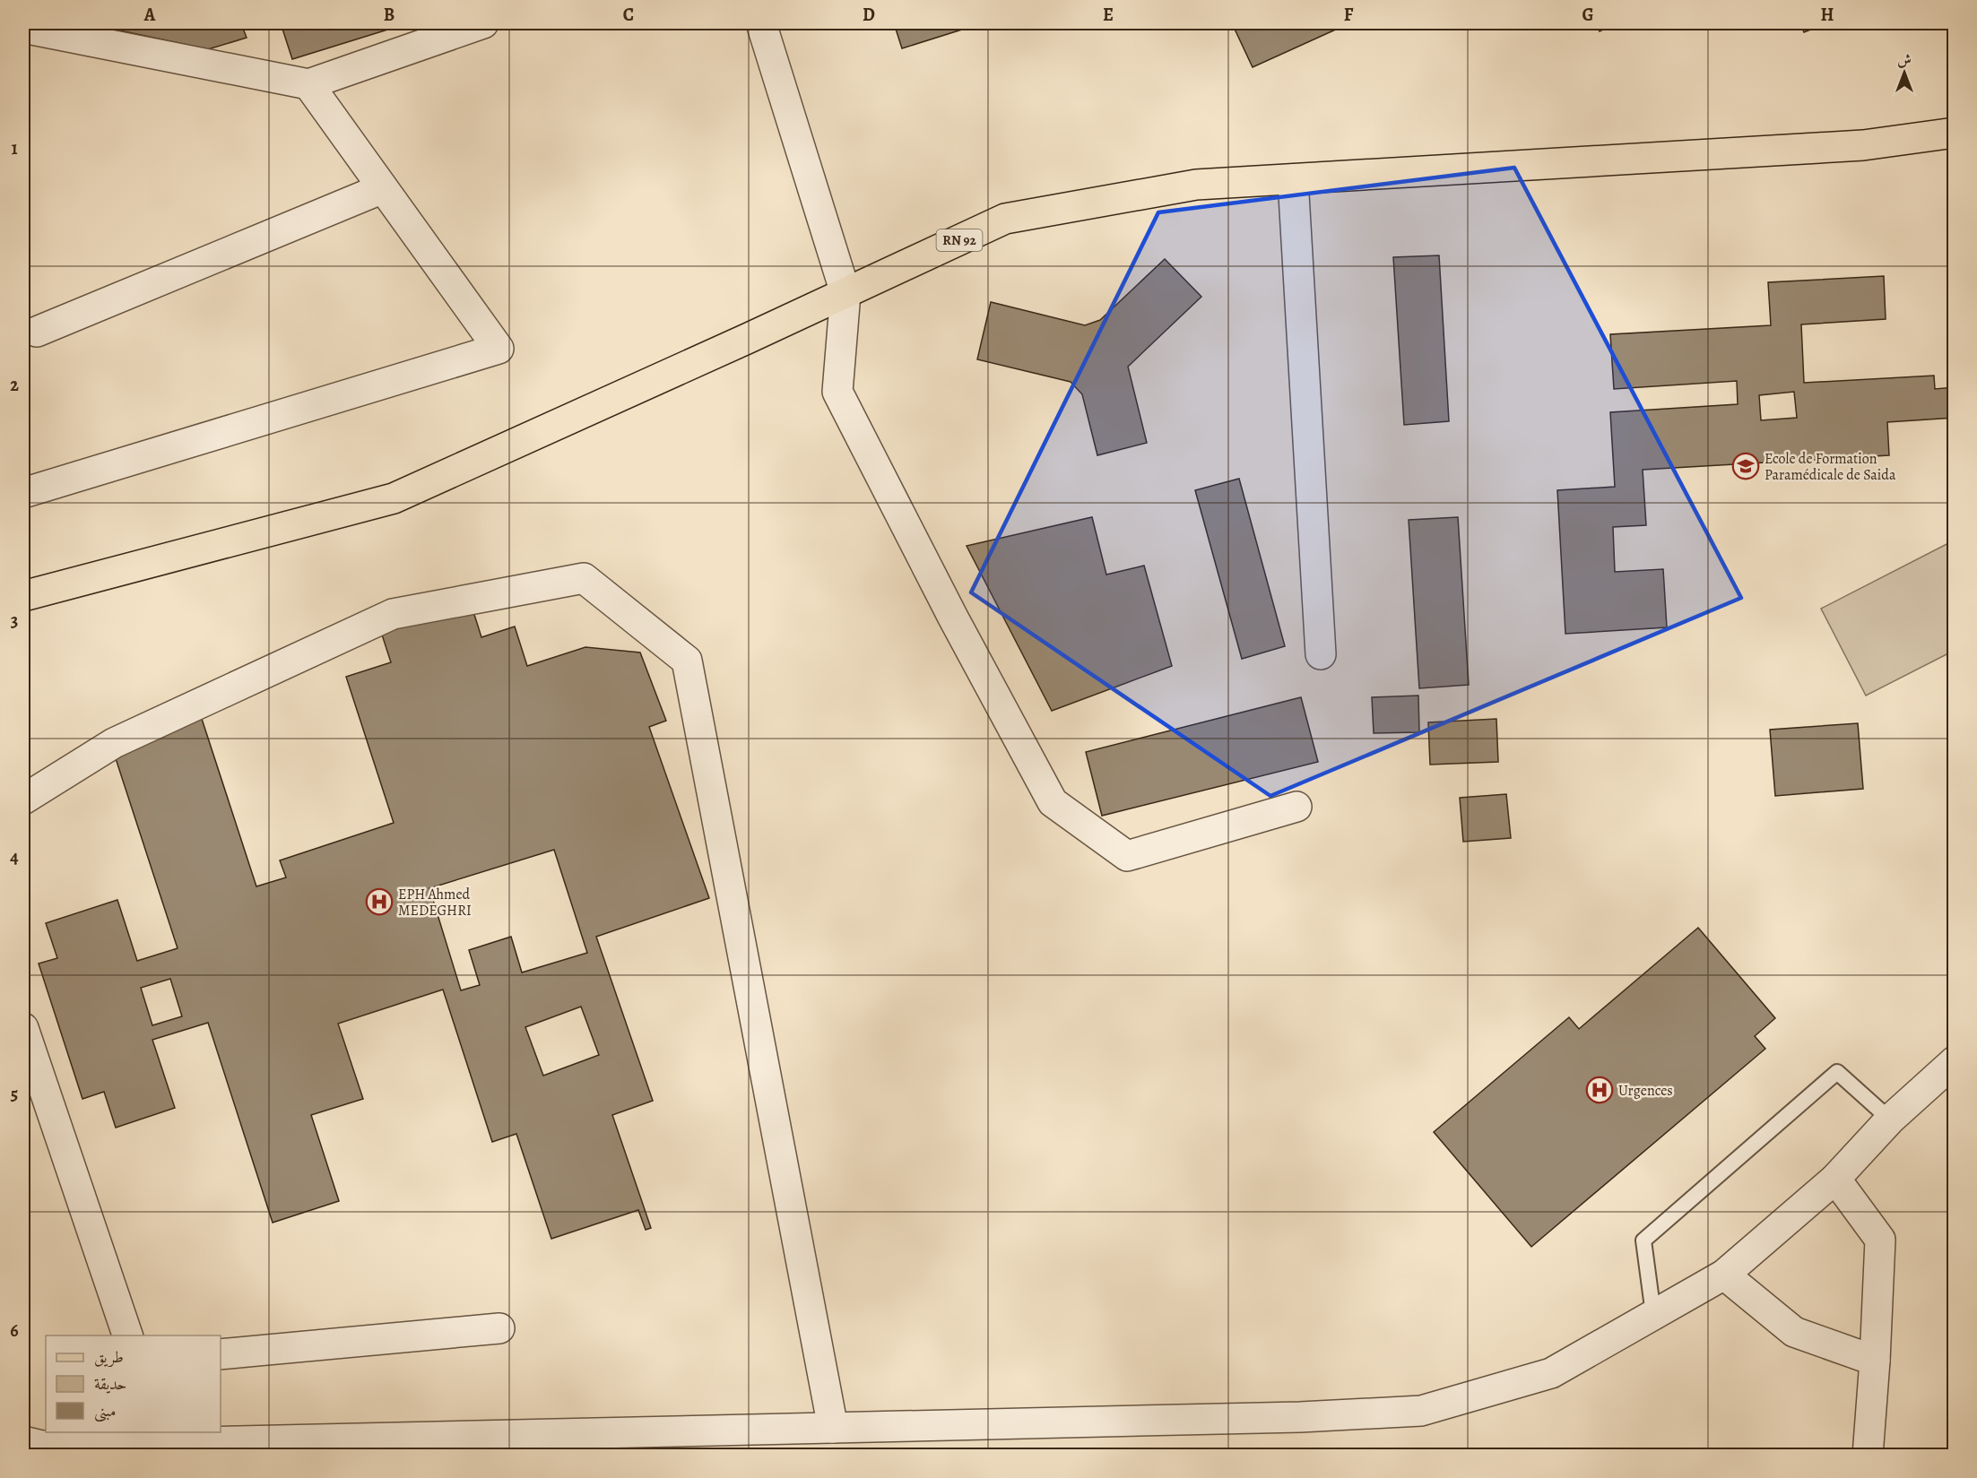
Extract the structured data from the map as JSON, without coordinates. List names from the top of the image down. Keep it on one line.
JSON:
{"streets":{"main road":["RN 92"]},"places":{"school or university":["Ecole de Formation Paramédicale de Saida"],"hospital":["EPH Ahmed MEDEGHRI","Urgences"]},"legend":["طريق","حديقة","مبنى"],"north":"top","grid":{"columns":["A","B","C","D","E","F","G","H"],"rows":["1","2","3","4","5","6"]}}
